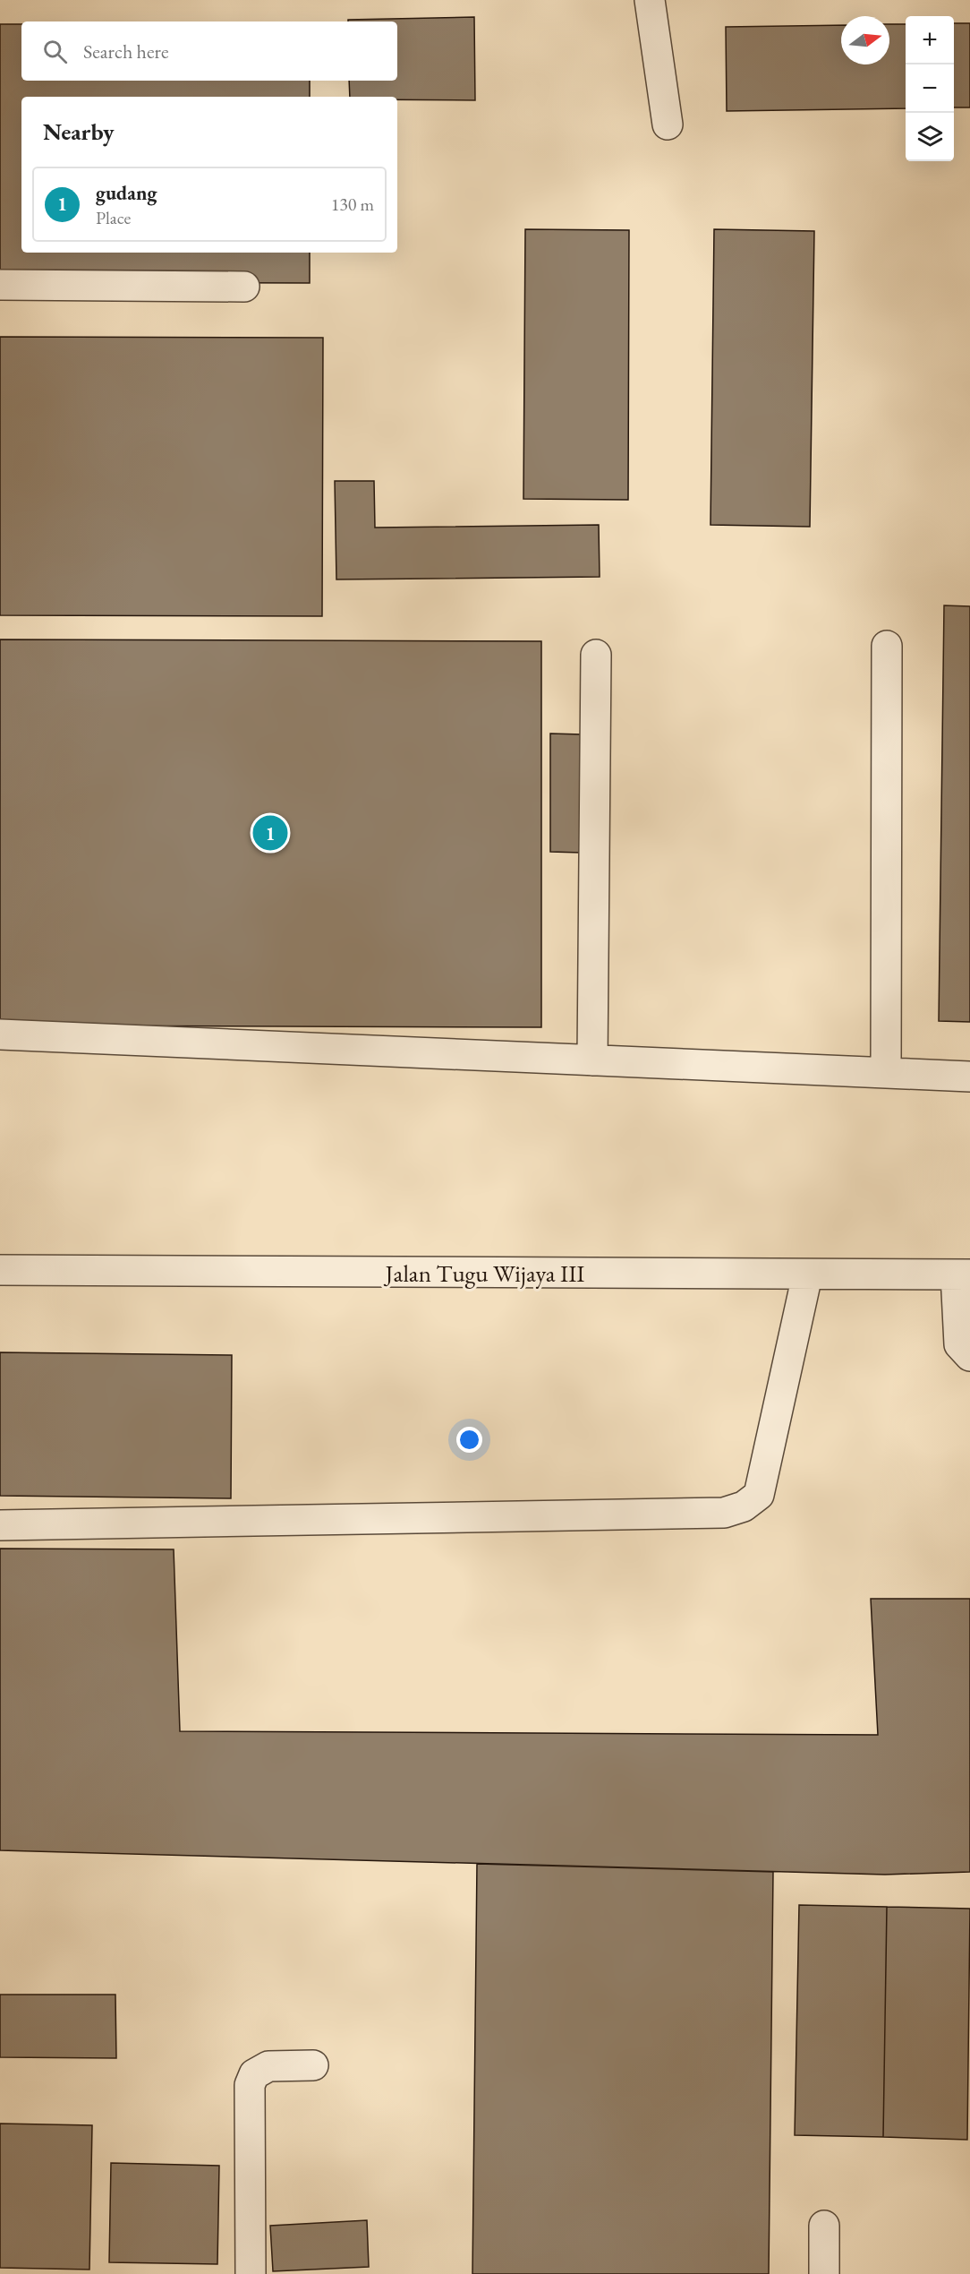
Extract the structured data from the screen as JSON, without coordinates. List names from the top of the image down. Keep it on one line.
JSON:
{"streets":{"street":["Jalan Tugu Wijaya III"]},"north":"right","page":{"map_buttons":["+","−"],"search":"Search here","heading":"Nearby","list":[{"mark":"1","name":"gudang","note":"Place","value":"130 m"}],"pins":"1"}}
